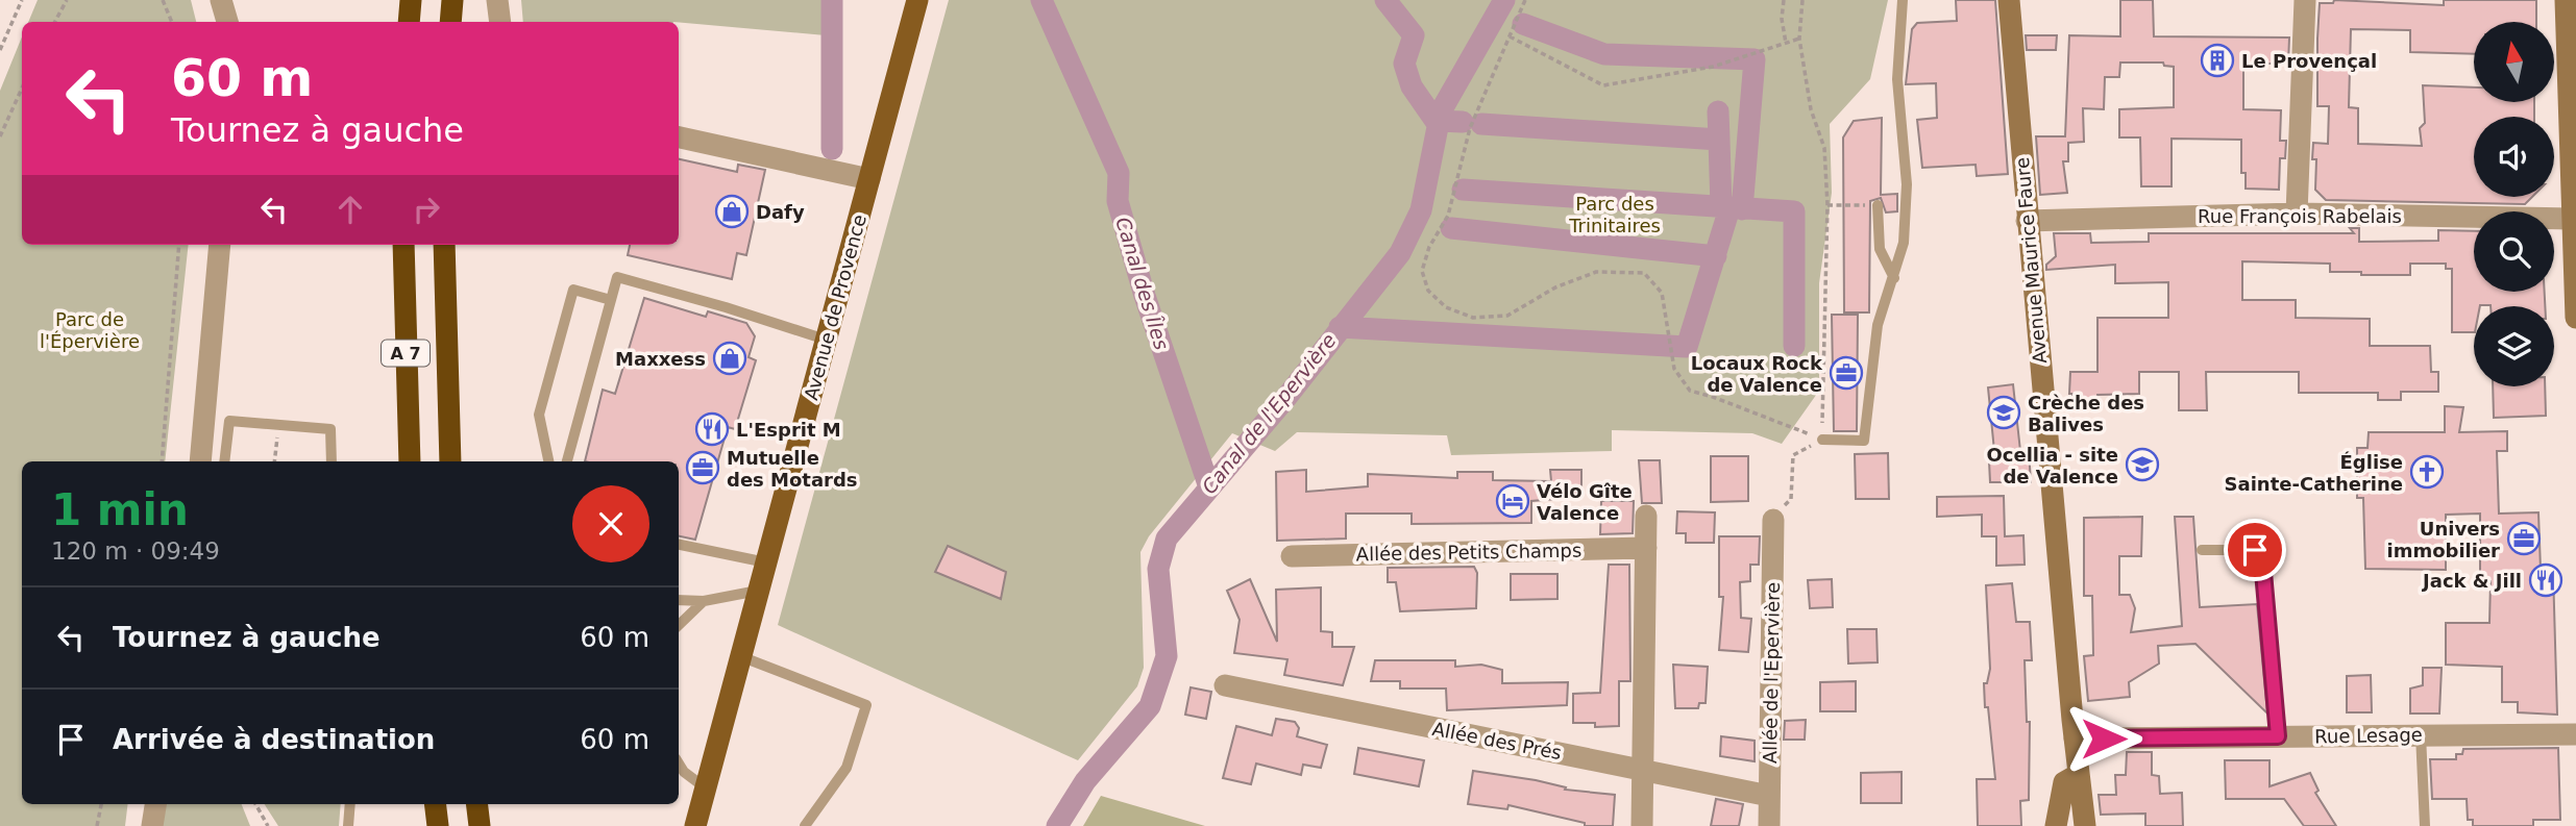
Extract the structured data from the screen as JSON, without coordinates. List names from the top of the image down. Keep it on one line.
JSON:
{"streets":{"highway":["A 7"],"main road":["Avenue de Provence"],"street":["Rue François Rabelais","Avenue Maurice Faure","Allée des Petits Champs","Allée de l'Epervière","Rue Lesage","Allée des Prés"]},"crossings":[["Rue François Rabelais","Avenue Maurice Faure"],["Avenue Maurice Faure","Rue Lesage"],["Allée de l'Epervière","Allée des Prés"]],"water":["Canal des Îles","Canal de l'Epervière"],"parks":["Parc des Trinitaires","Parc de l'Épervière"],"places":{"building":["Le Provençal"],"shop":["Dafy","Maxxess"],"office":["Locaux Rock de Valence","Mutuelle des Motards","Univers immobilier"],"school or university":["Crèche des Balives","Ocellia - site de Valence"],"restaurant":["L'Esprit M","Jack & Jill"],"church":["Église Sainte-Catherine"],"hotel":["Vélo Gîte Valence"]},"north":"top","page":{"turn":["60 m","Tournez à gauche"],"heading":["1 min","120 m · 09:49"],"list":[{"name":"Tournez à gauche","value":"60 m"},{"name":"Arrivée à destination","value":"60 m"}]}}
